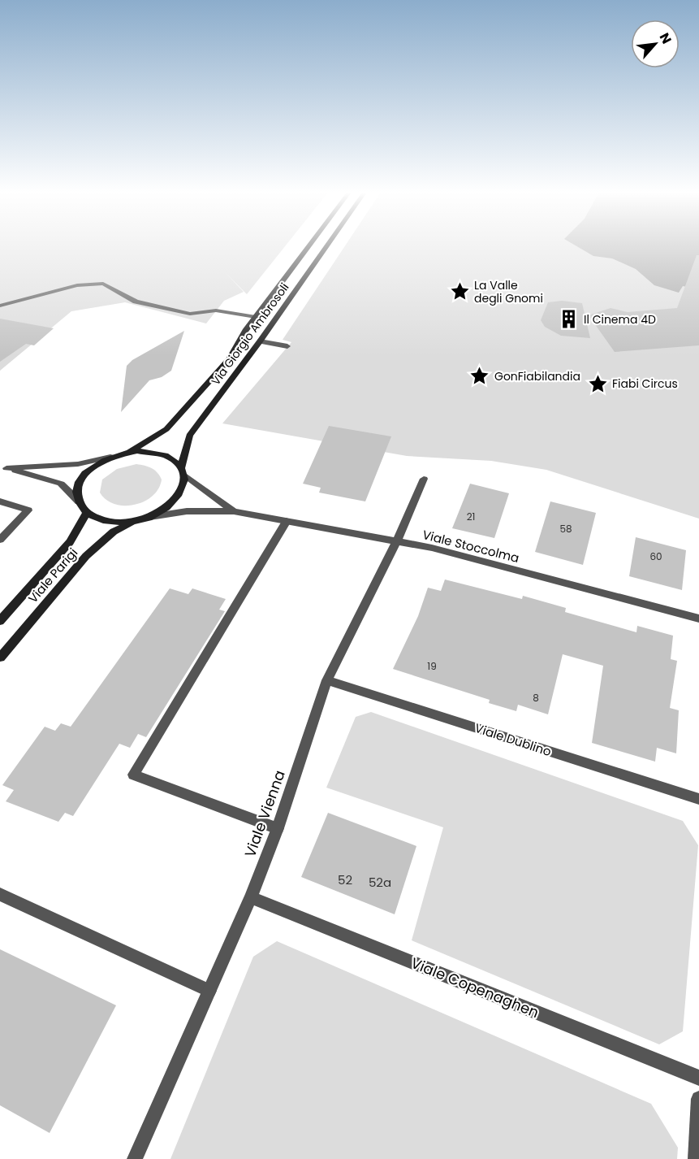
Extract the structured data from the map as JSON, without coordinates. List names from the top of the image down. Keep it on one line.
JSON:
{"streets":{"main road":["Via Giorgio Ambrosoli","Viale Parigi"],"street":["Viale Stoccolma","Viale Dublino","Viale Vienna","Viale Copenaghen"]},"crossings":[["Via Giorgio Ambrosoli","Viale Stoccolma"],["Via Giorgio Ambrosoli","Viale Parigi"],["Viale Stoccolma","Viale Parigi"],["Viale Stoccolma","Viale Vienna"],["Viale Dublino","Viale Vienna"],["Viale Vienna","Viale Copenaghen"]],"places":{"place":["La Valle degli Gnomi","GonFiabilandia","Fiabi Circus"],"building":["Il Cinema 4D"]},"house_numbers":["21","58","60","19","8","52","52a"],"north":"top right"}
